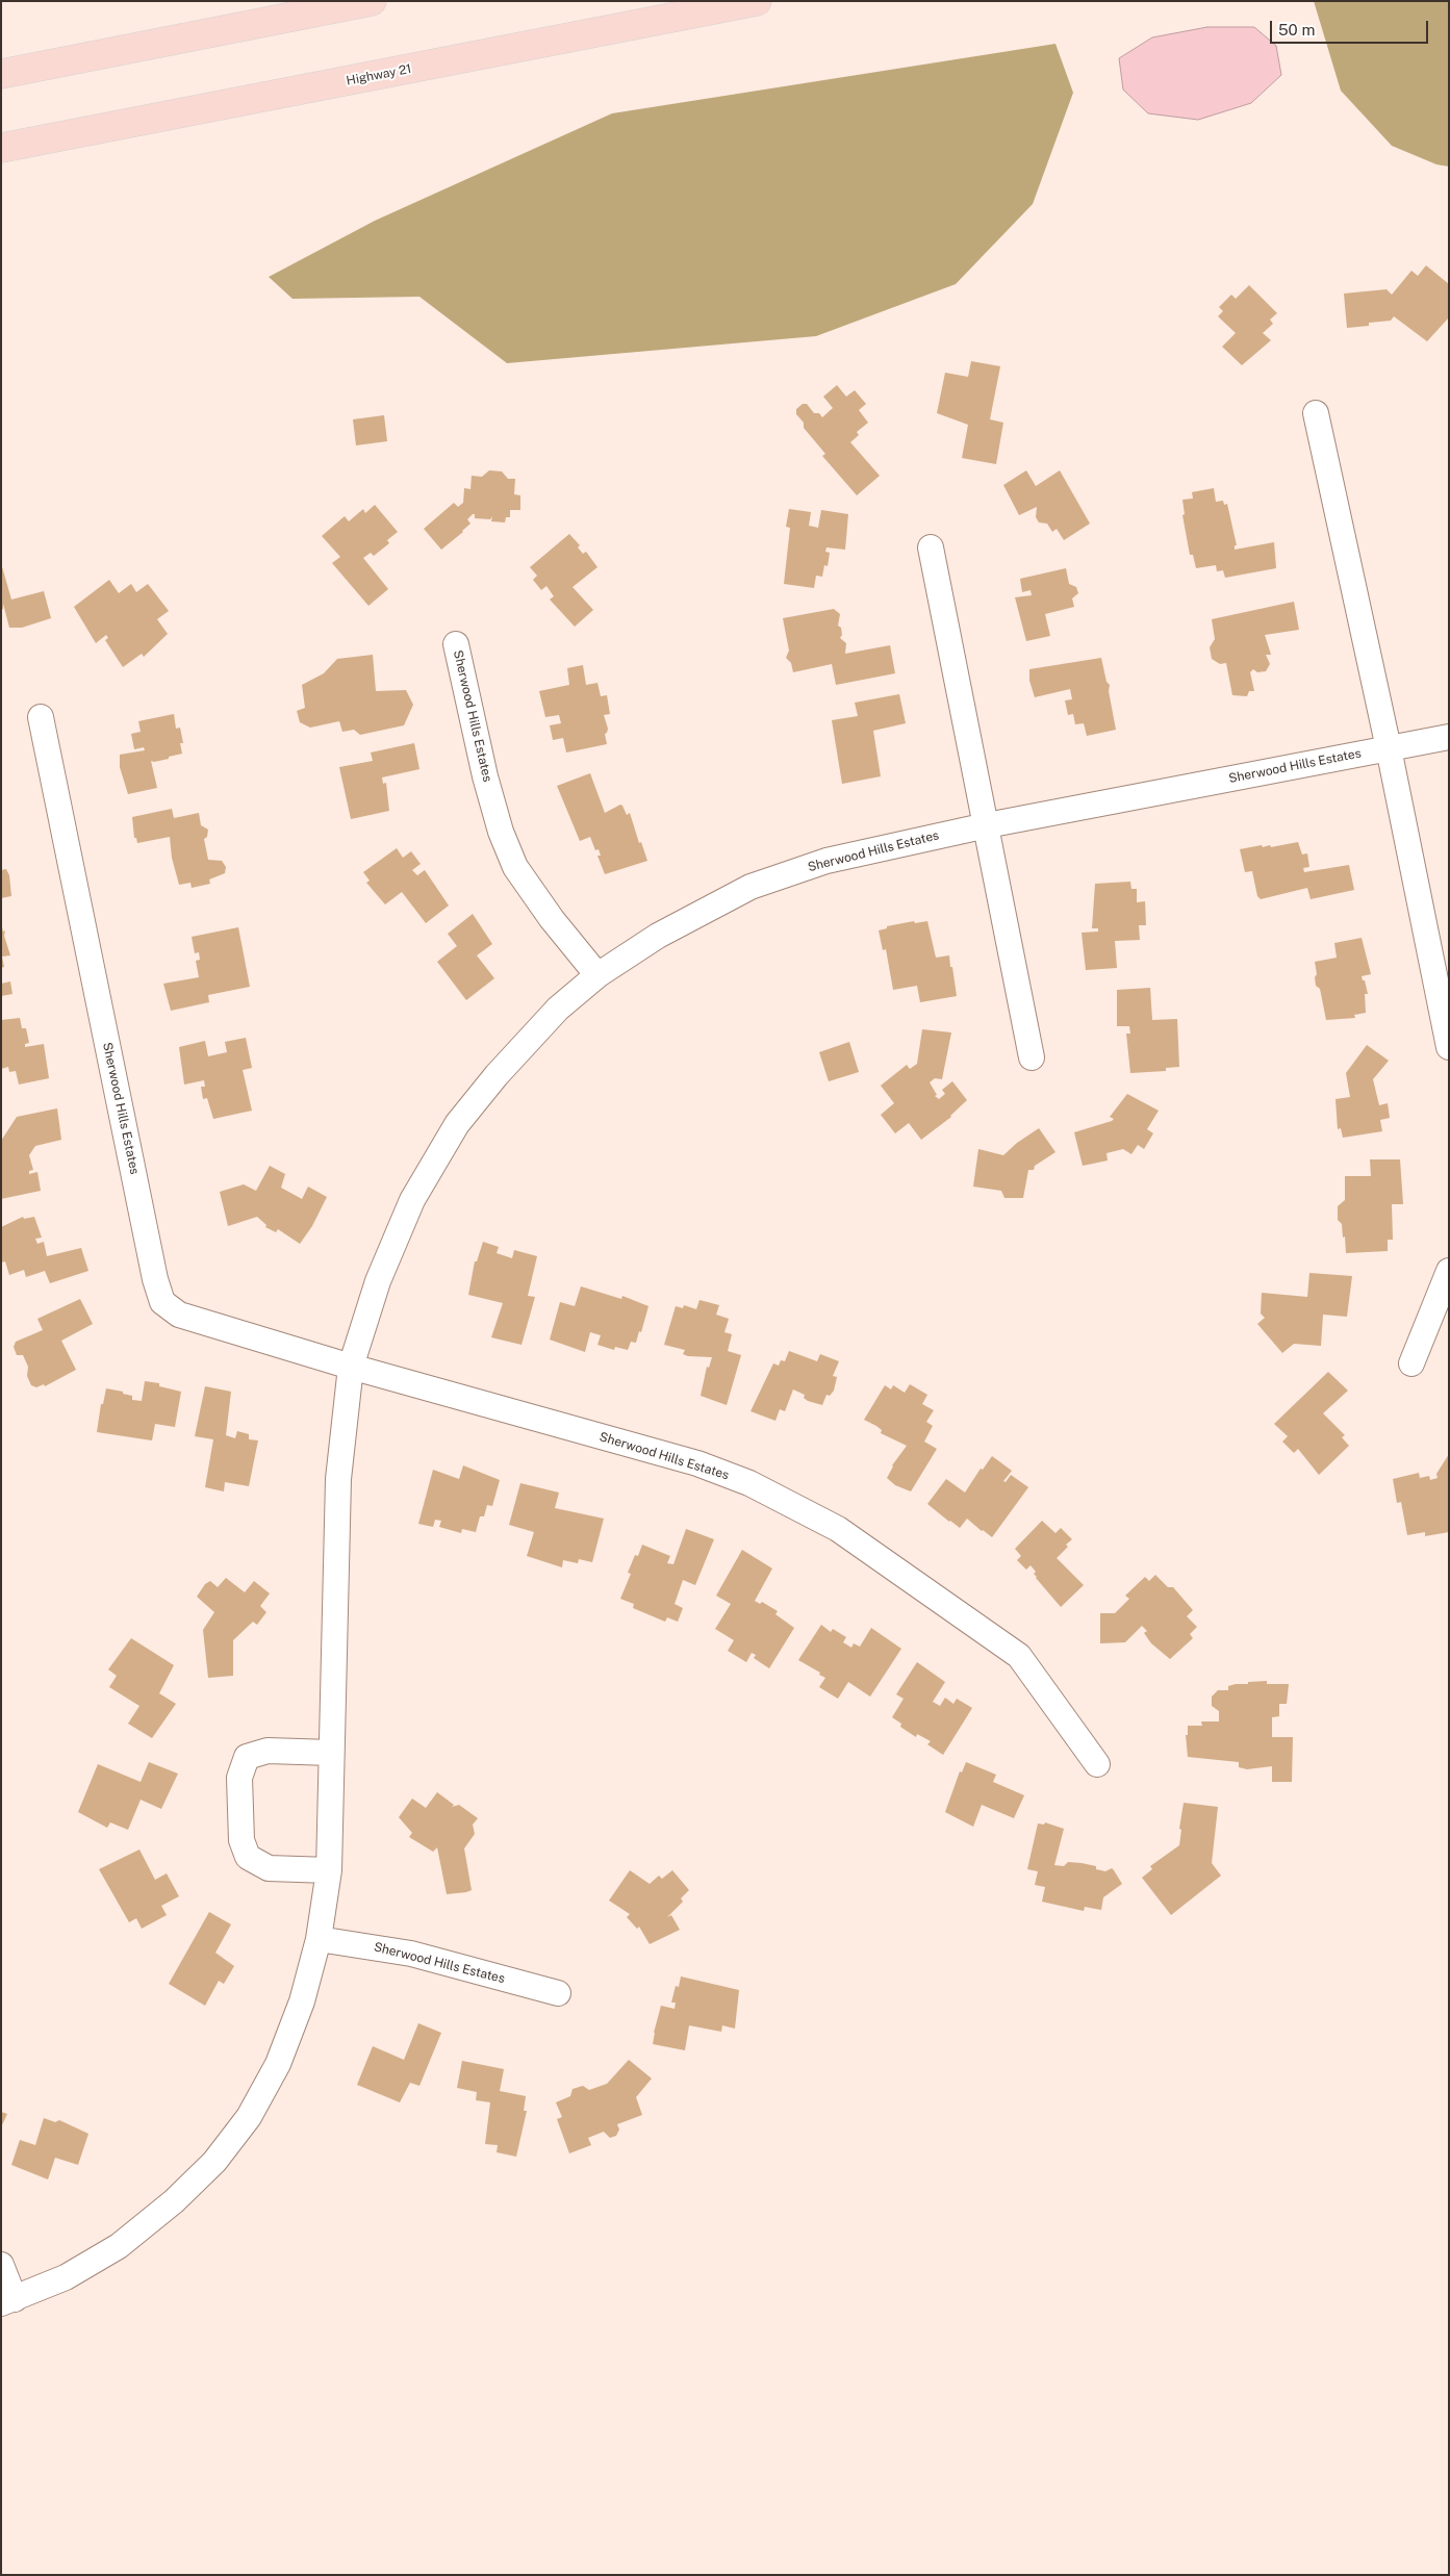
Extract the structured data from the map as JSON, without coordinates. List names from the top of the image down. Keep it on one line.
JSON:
{"streets":{"main road":["Highway 21"],"street":["Sherwood Hills Estates"]},"scale_bar":"50 m"}
